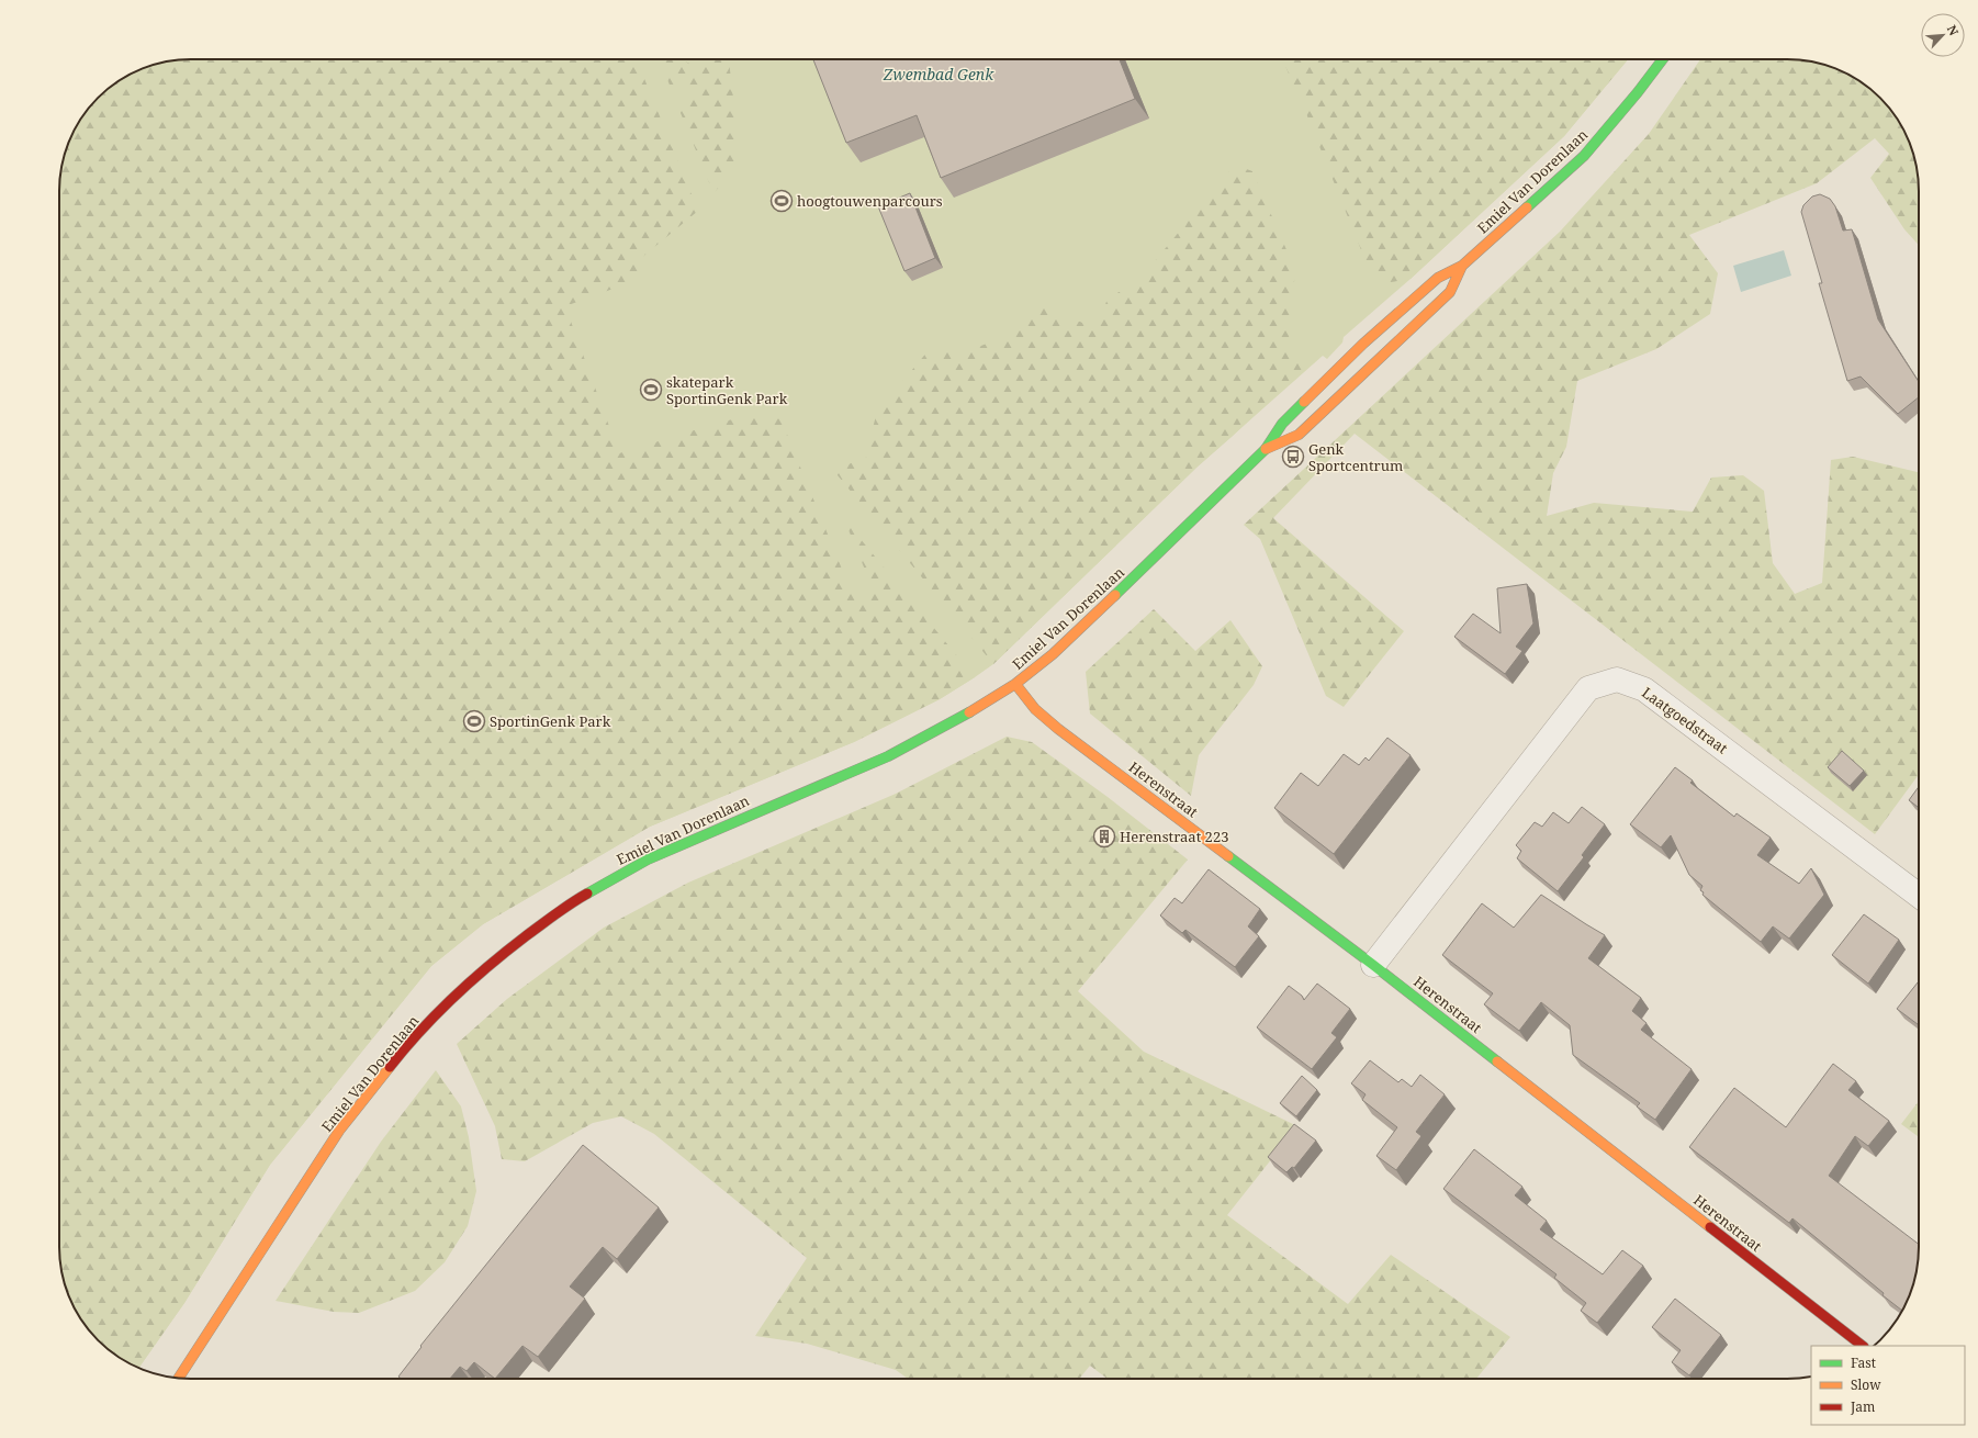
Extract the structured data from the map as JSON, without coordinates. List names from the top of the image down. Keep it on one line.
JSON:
{"streets":{"street":["Emiel Van Dorenlaan","Laatgoedstraat","Herenstraat"]},"crossings":[["Emiel Van Dorenlaan","Herenstraat"],["Laatgoedstraat","Herenstraat"]],"water":["Zwembad Genk"],"places":{"sports":["hoogtouwenparcours","skatepark SportinGenk Park","SportinGenk Park"],"bus stop":["Genk Sportcentrum"],"building":["Herenstraat 223"]},"legend":["Fast","Slow","Jam"],"north":"top right"}
